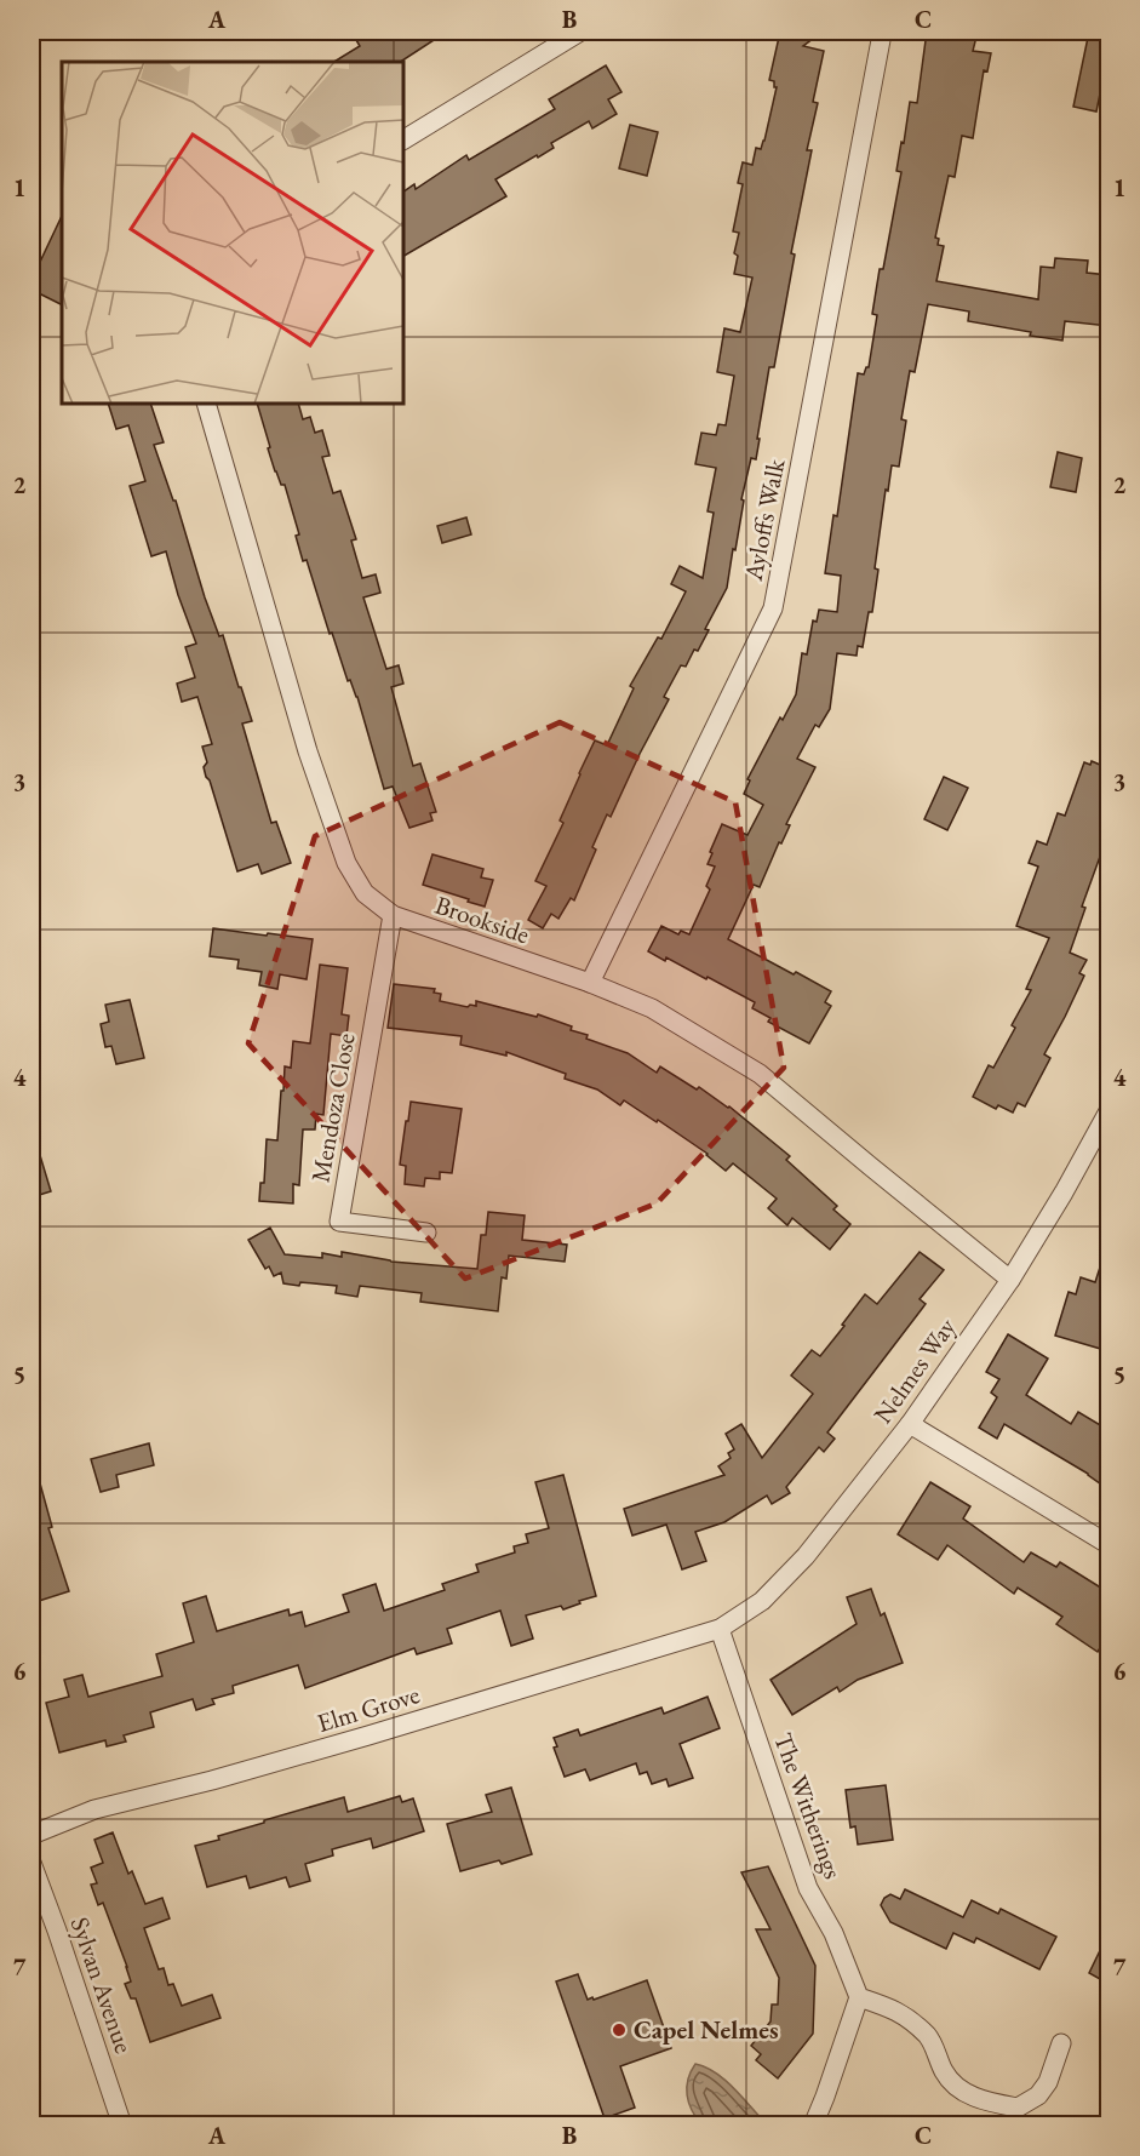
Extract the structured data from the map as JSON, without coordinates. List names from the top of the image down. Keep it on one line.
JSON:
{"streets":{"street":["Ayloffs Walk","Brookside","Mendoza Close","Nelmes Way","Elm Grove","The Witherings","Sylvan Avenue"]},"crossings":[["Ayloffs Walk","Brookside"],["Brookside","Mendoza Close"],["Brookside","Nelmes Way"],["Nelmes Way","Elm Grove"],["Nelmes Way","The Witherings"],["Elm Grove","The Witherings"]],"places":["Capel Nelmes"],"grid":{"columns":["A","B","C"],"rows":["1","2","3","4","5","6","7"]}}
